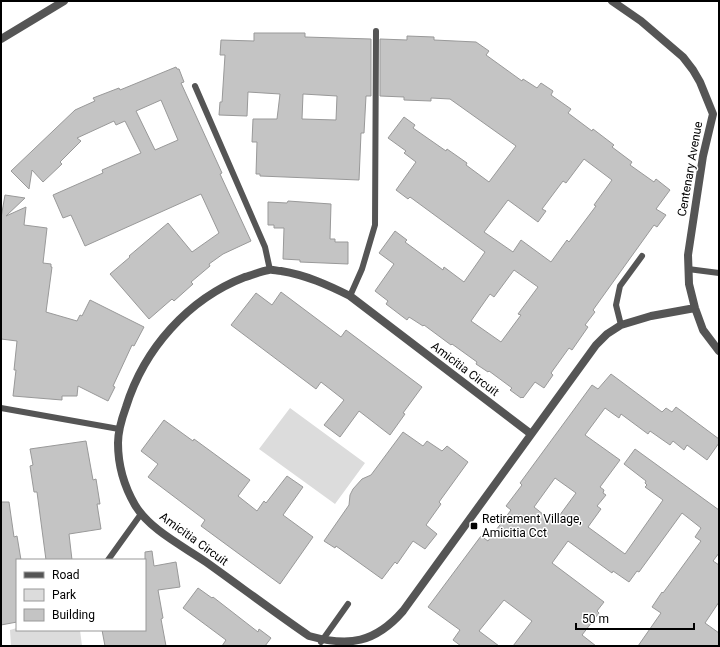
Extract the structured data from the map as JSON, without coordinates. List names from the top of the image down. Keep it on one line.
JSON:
{"streets":{"street":["Centenary Avenue","Amicitia Circuit"]},"crossings":[["Centenary Avenue","Amicitia Circuit"]],"places":{"transit":["Retirement Village, Amicitia Cct"]},"legend":["Road","Park","Building"],"scale_bar":"50 m"}
